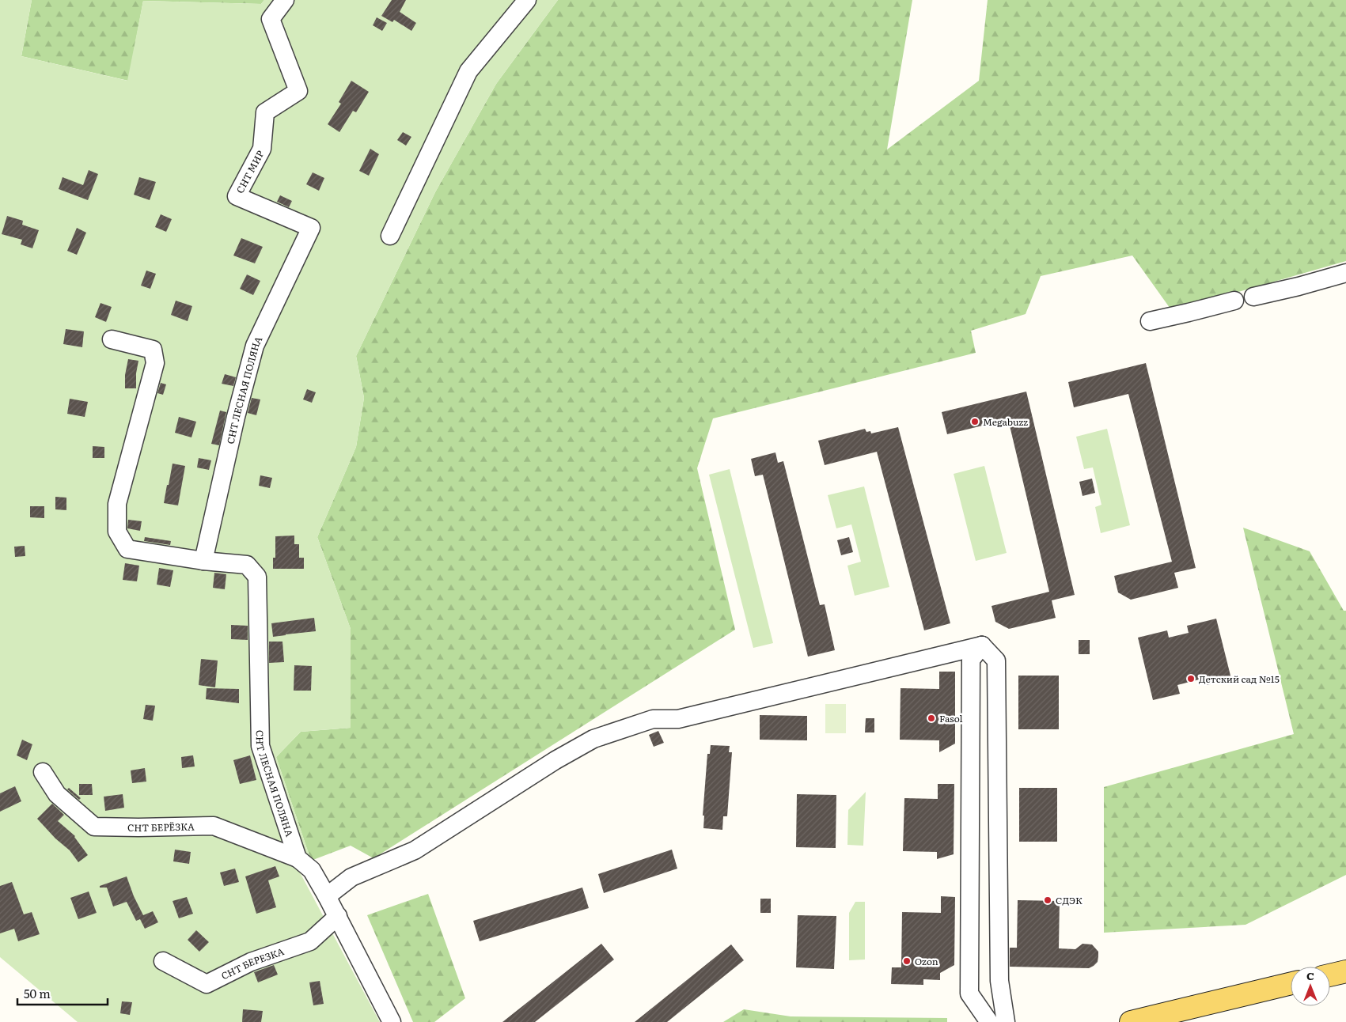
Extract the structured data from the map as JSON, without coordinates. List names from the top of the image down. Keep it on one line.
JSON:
{"streets":{"street":["СНТ МИР","СНТ ЛЕСНАЯ ПОЛЯНА","СНТ БЕРЁЗКА","СНТ БЕРЕЗКА"]},"crossings":[["СНТ МИР","СНТ ЛЕСНАЯ ПОЛЯНА"],["СНТ ЛЕСНАЯ ПОЛЯНА","СНТ БЕРЁЗКА"]],"places":["Megabuzz","Детский сад №15","Fasol","СДЭК","Ozon"],"scale_bar":"50 m","north":"top"}
